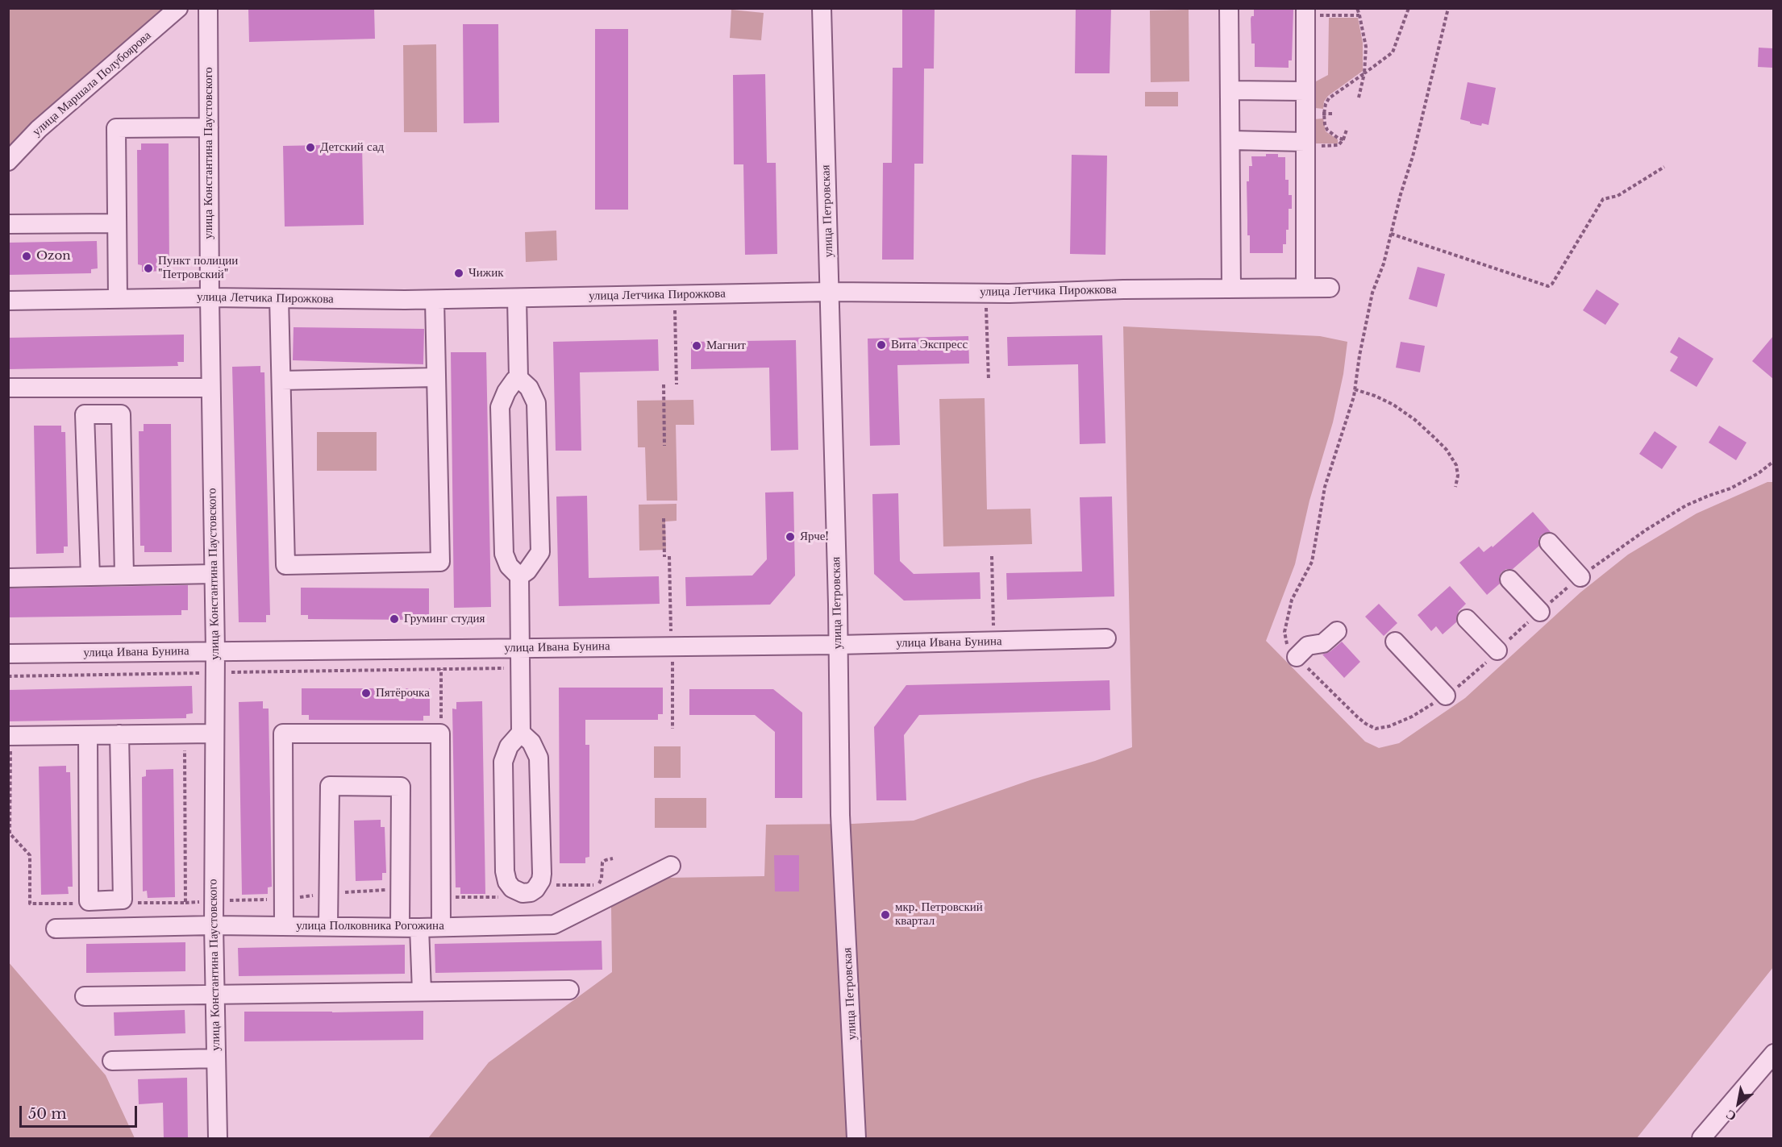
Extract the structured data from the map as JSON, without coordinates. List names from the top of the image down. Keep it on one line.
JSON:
{"streets":{"street":["улица Маршала Полубоярова","улица Константина Паустовского","улица Петровская","улица Летчика Пирожкова","улица Ивана Бунина","улица Полковника Рогожина"]},"crossings":[["улица Константина Паустовского","улица Летчика Пирожкова"],["улица Константина Паустовского","улица Ивана Бунина"],["улица Константина Паустовского","улица Полковника Рогожина"],["улица Петровская","улица Летчика Пирожкова"],["улица Петровская","улица Ивана Бунина"]],"places":["Детский сад","Ozon","Пункт полиции \"Петровский\"","Чижик","Вита Экспресс","Магнит","Ярче!","Груминг студия","Пятёрочка","мкр. Петровский квартал"],"scale_bar":"50 m","north":"bottom left"}
